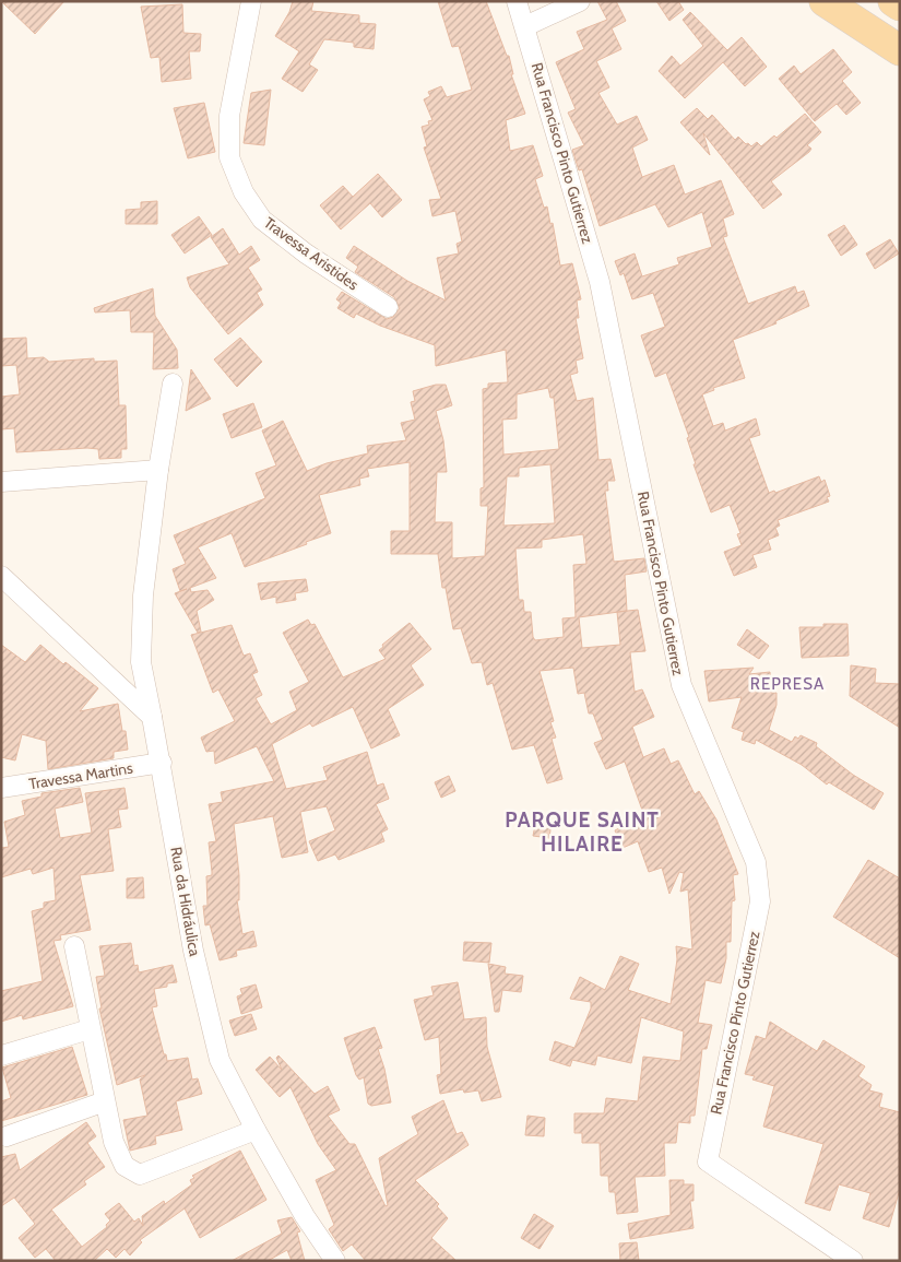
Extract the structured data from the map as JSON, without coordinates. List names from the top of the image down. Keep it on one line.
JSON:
{"streets":{"street":["Rua Francisco Pinto Gutierrez","Travessa Aristides","Travessa Martins","Rua da Hidráulica"]},"crossings":[["Travessa Martins","Rua da Hidráulica"]],"districts":["REPRESA","PARQUE SAINT HILAIRE"]}
